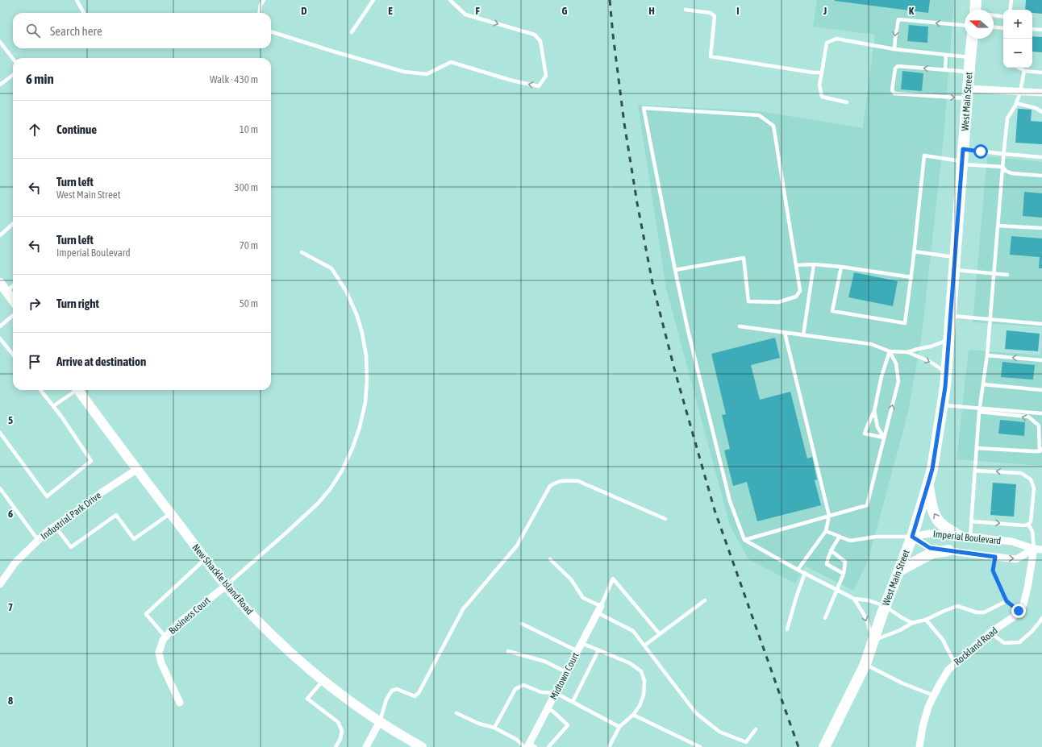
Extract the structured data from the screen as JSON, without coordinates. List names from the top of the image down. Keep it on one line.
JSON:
{"streets":{"main road":["West Main Street","New Shackle Island Road"],"street":["Industrial Park Drive","Imperial Boulevard","Business Court","Rockland Road","Midtown Court"]},"crossings":[["West Main Street","Imperial Boulevard"],["Industrial Park Drive","New Shackle Island Road"],["Imperial Boulevard","Rockland Road"],["New Shackle Island Road","Business Court"]],"north":"left","page":{"map_buttons":["+","−"],"search":"Search here","heading":["6 min","Walk · 430 m"],"list":[["Continue","10 m"],["Turn left","West Main Street","300 m"],["Turn left","Imperial Boulevard","70 m"],["Turn right","50 m"],"Arrive at destination"]},"grid":{"columns":["D","E","F","G","H","I","J","K"],"rows":["5","6","7","8"]}}
